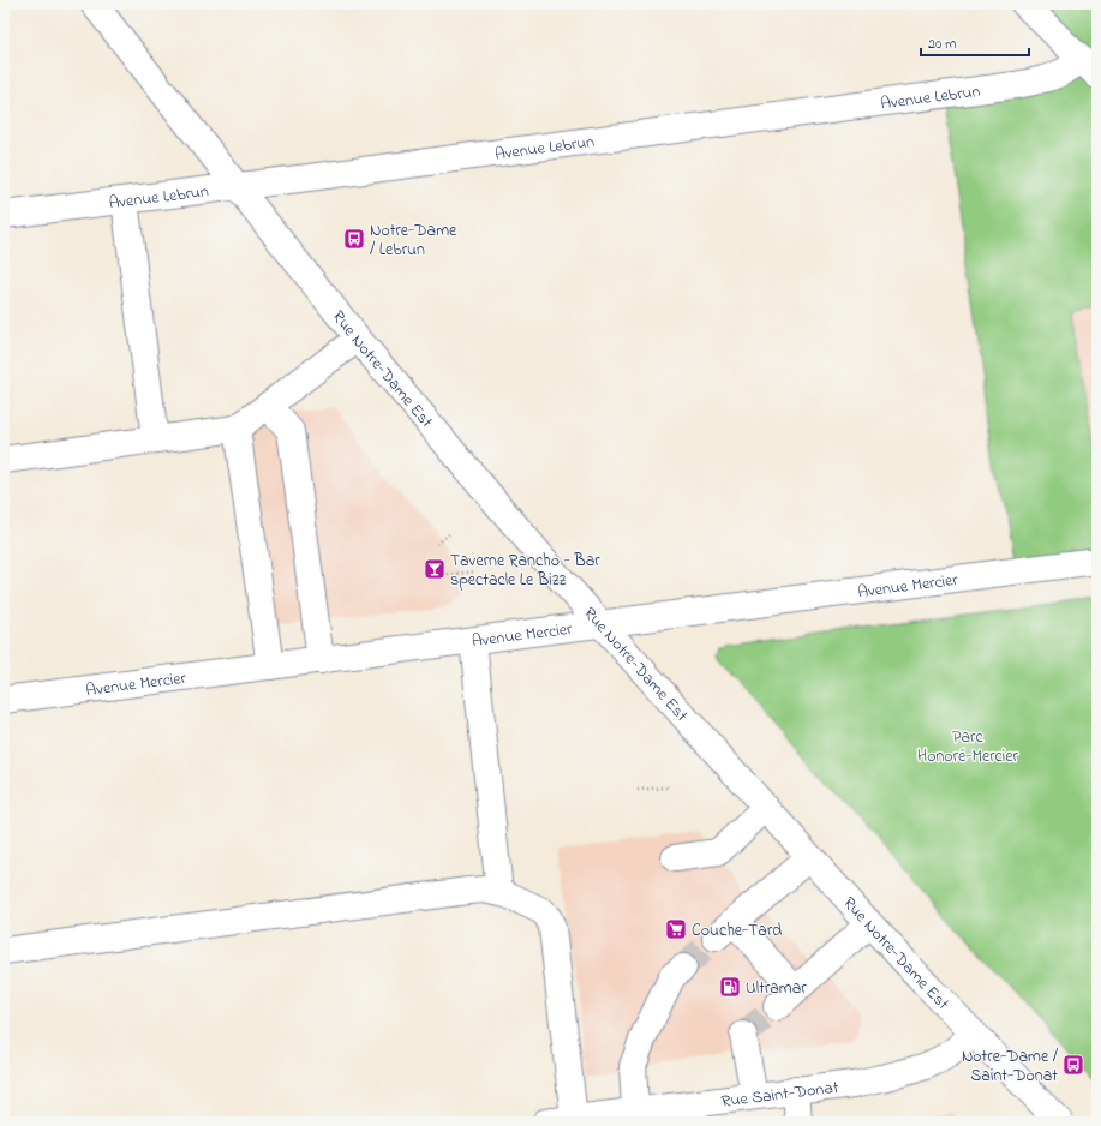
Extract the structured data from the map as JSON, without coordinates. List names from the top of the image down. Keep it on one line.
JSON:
{"streets":{"street":["Avenue Lebrun","Rue Notre-Dame Est","Avenue Mercier","Rue Saint-Donat"]},"crossings":[["Avenue Lebrun","Rue Notre-Dame Est"],["Rue Notre-Dame Est","Avenue Mercier"],["Rue Notre-Dame Est","Rue Saint-Donat"]],"parks":["Parc Honoré-Mercier"],"places":{"bus stop":["Notre-Dame / Lebrun","Notre-Dame / Saint-Donat"],"bar":["Taverne Rancho - Bar spectacle Le Bizz"],"supermarket":["Couche-Tard"],"fuel station":["Ultramar"]},"scale_bar":"20 m"}
